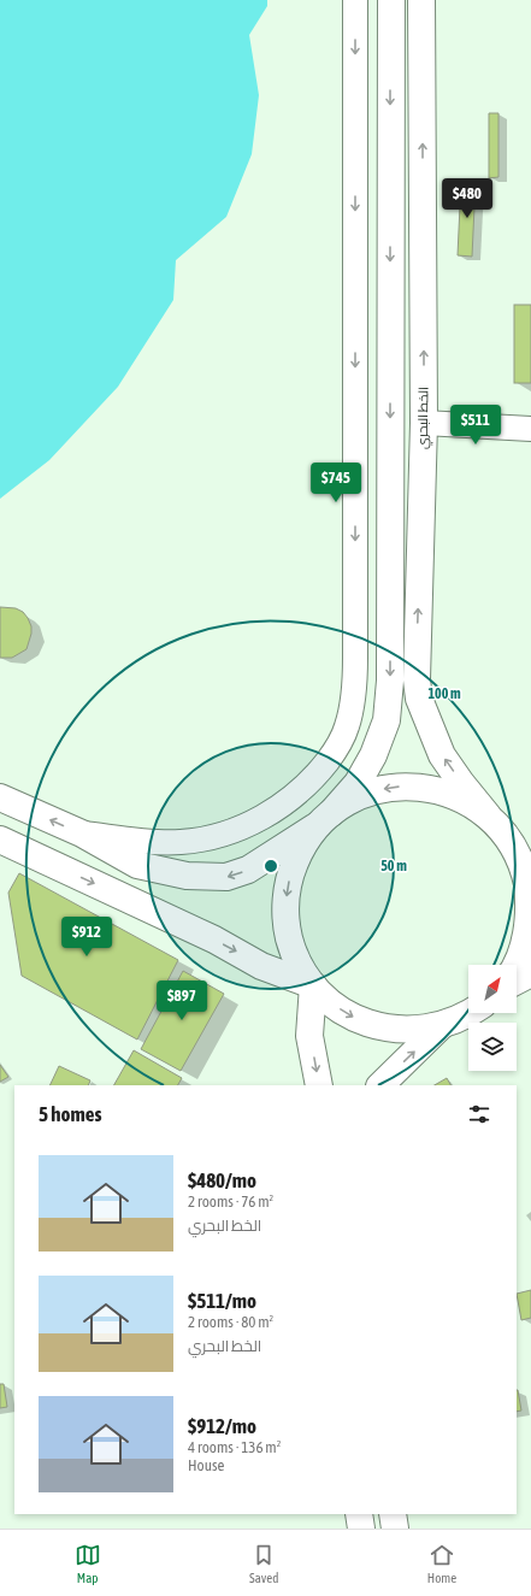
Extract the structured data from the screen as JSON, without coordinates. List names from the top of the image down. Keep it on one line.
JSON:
{"streets":{"main road":["الخط البحري"]},"north":"top right","page":{"price":["$480","$511","$745","$912","$897"],"heading":"5 homes","list":[{"name":"$480/mo","note":"2 rooms · 76 m² · الخط البحري"},{"name":"$511/mo","note":"2 rooms · 80 m² · الخط البحري"},{"name":"$912/mo","note":"4 rooms · 136 m² · House"}],"tabs":["Map","Saved","Home"]},"rings":["100 m","50 m"]}
